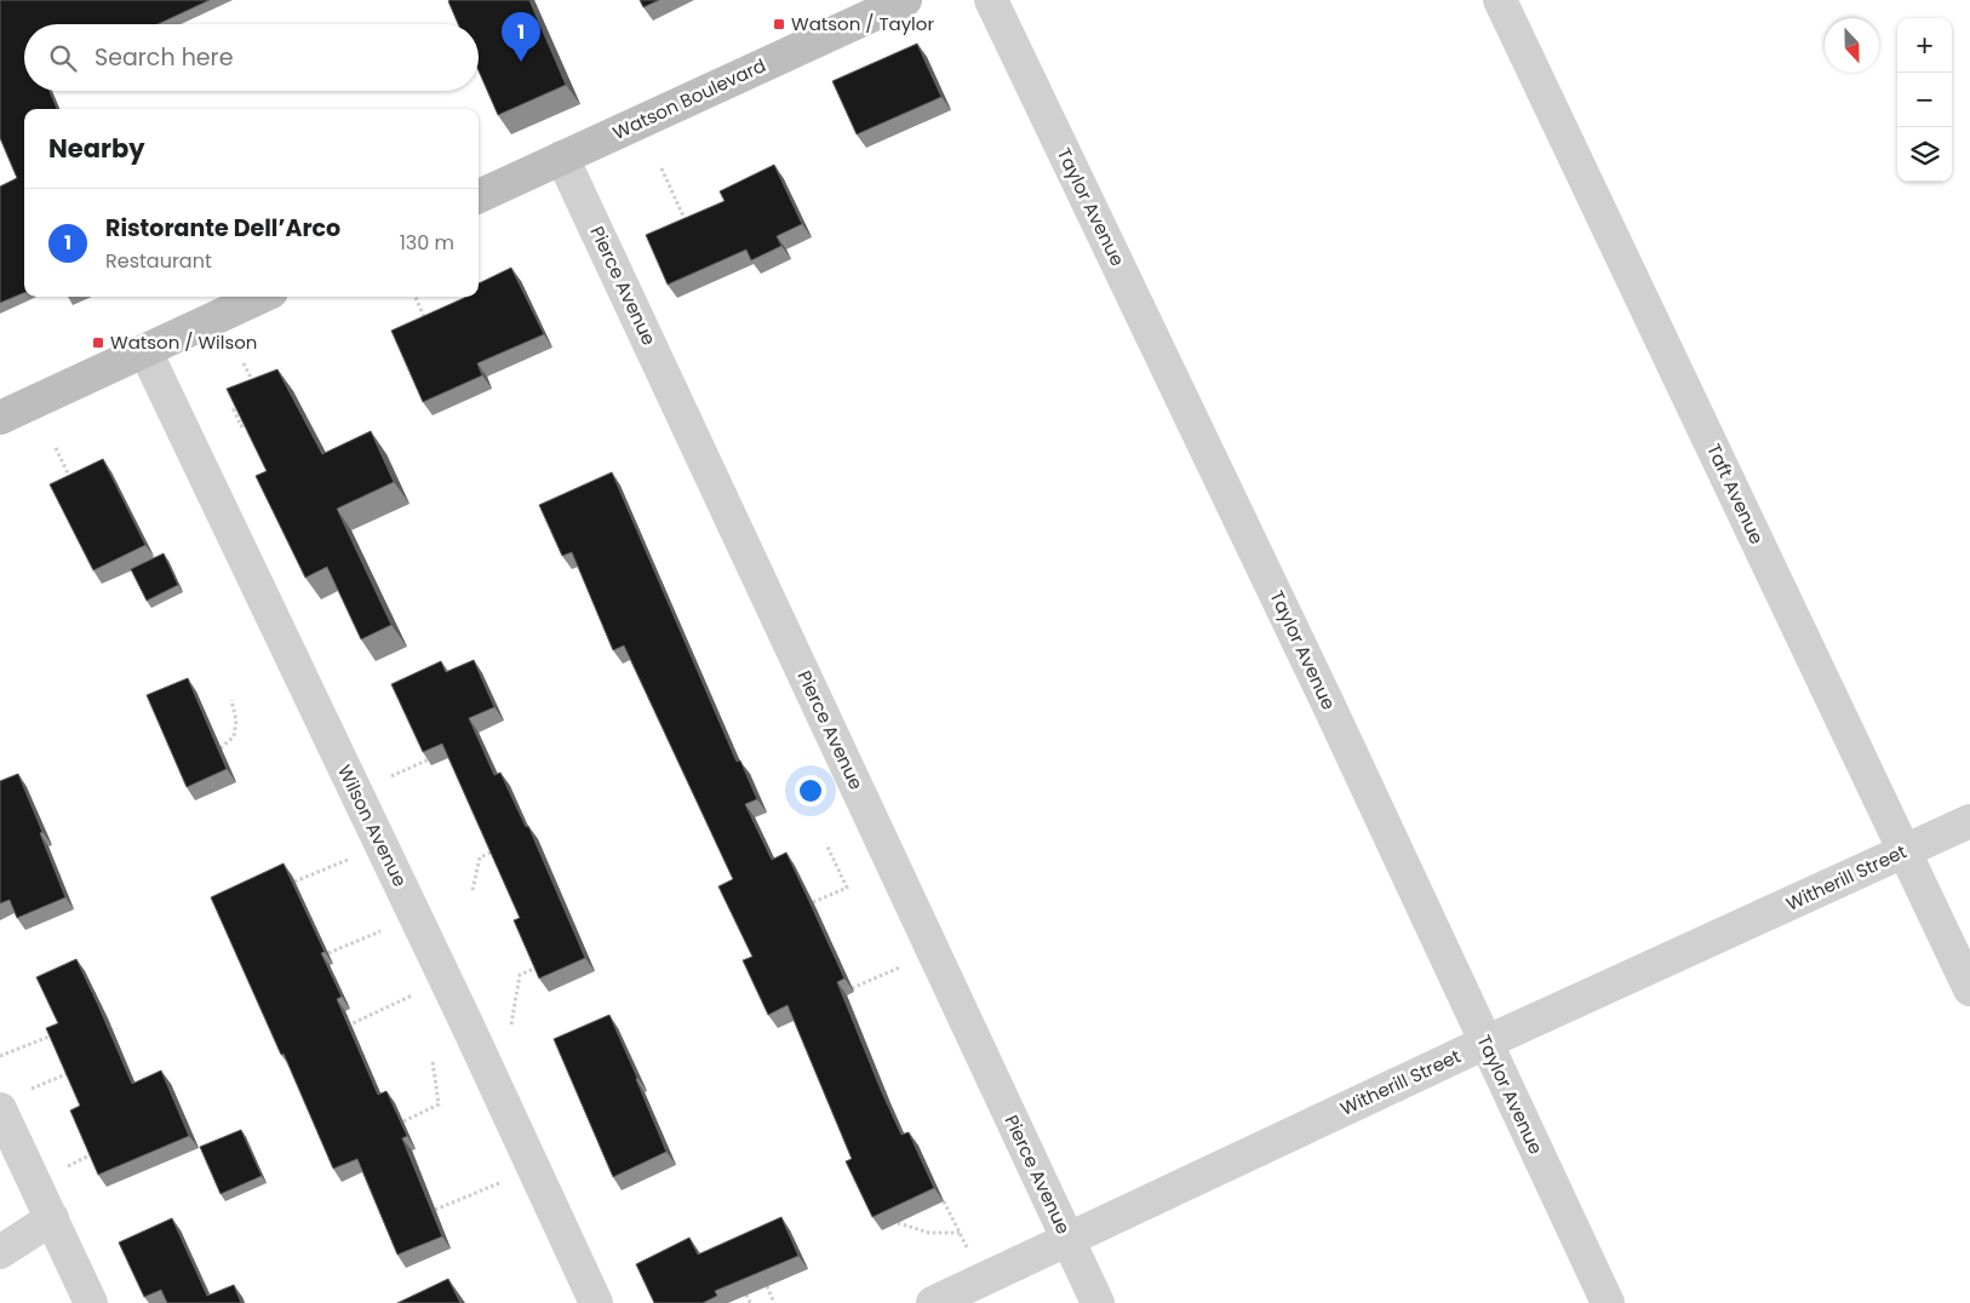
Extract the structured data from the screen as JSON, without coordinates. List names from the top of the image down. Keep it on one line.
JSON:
{"streets":{"street":["Watson Boulevard","Taylor Avenue","Pierce Avenue","Taft Avenue","Wilson Avenue","Witherill Street"]},"crossings":[["Watson Boulevard","Pierce Avenue"],["Taylor Avenue","Witherill Street"],["Pierce Avenue","Witherill Street"],["Taft Avenue","Witherill Street"]],"places":{"transit":["Watson / Taylor","Watson / Wilson"]},"north":"bottom","page":{"pins":"1","map_buttons":["+","−"],"search":"Search here","heading":"Nearby","list":[{"mark":"1","name":"Ristorante Dell’Arco","note":"Restaurant","value":"130 m"}]}}
